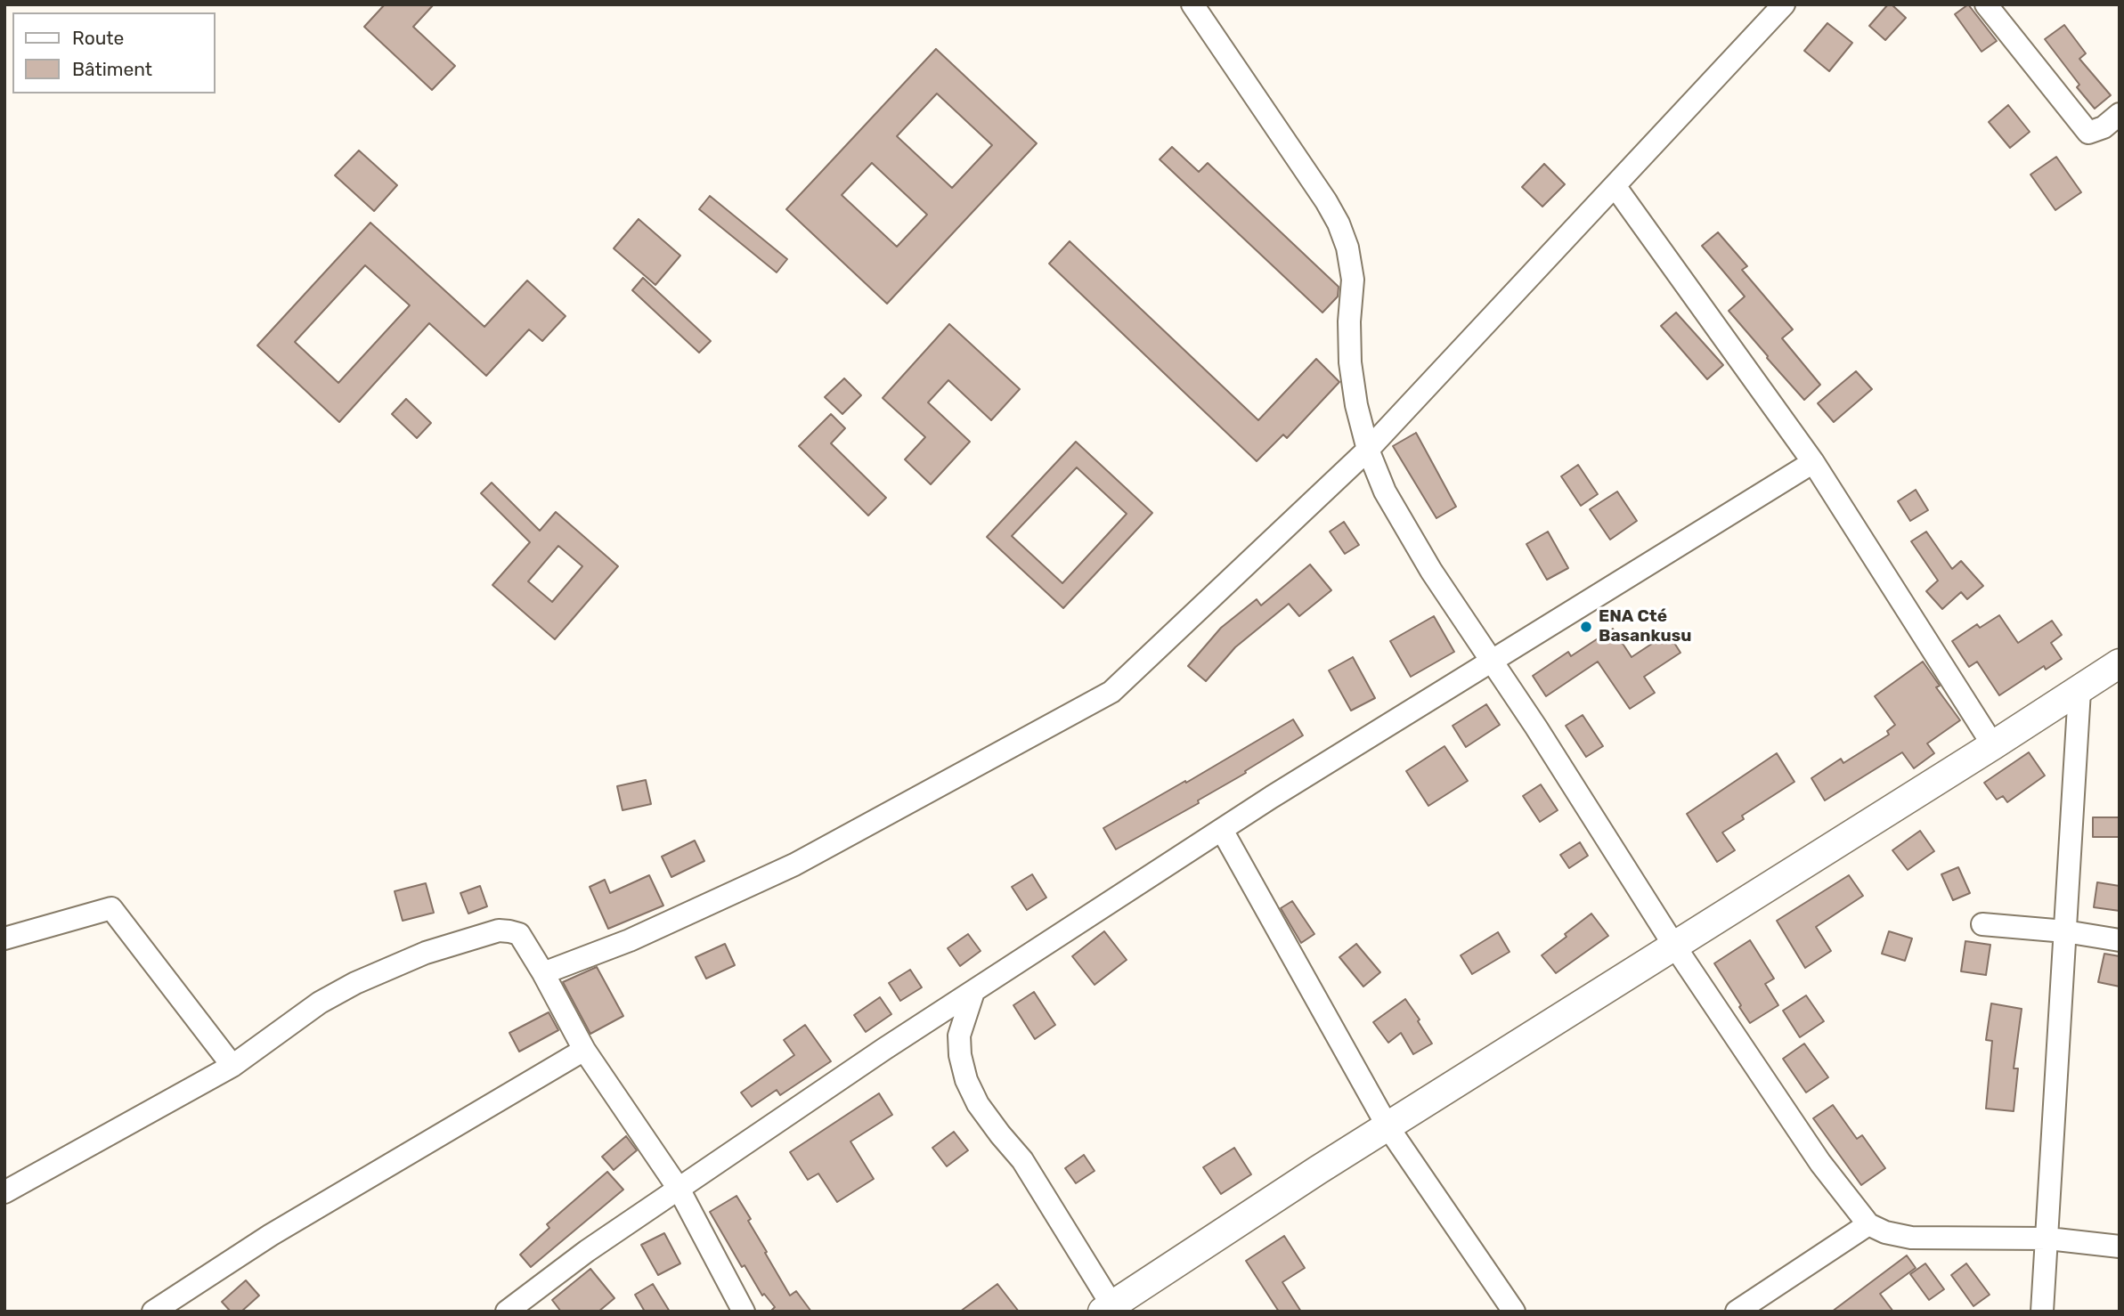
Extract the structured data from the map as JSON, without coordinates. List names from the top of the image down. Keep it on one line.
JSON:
{"places":["ENA Cté Basankusu"],"legend":["Route","Bâtiment"]}
